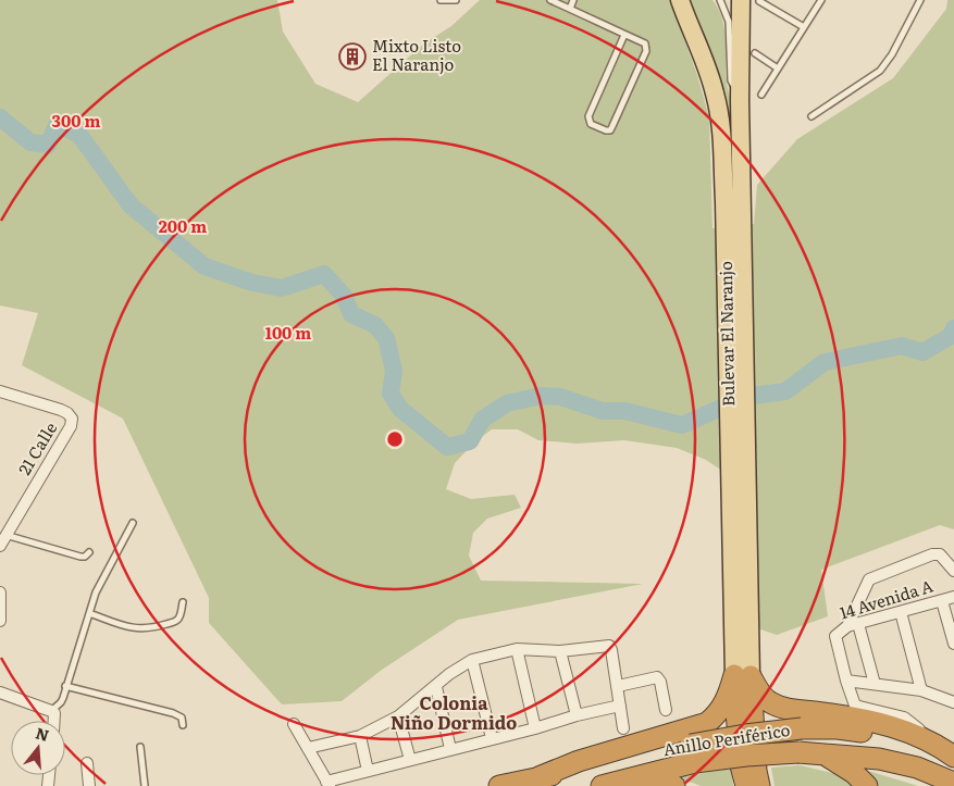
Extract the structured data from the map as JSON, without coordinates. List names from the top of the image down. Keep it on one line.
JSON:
{"streets":{"highway":["Anillo Periférico"],"main road":["Bulevar El Naranjo"],"street":["21 Calle","14 Avenida A"]},"districts":["Colonia Niño Dormido"],"places":{"building":["Mixto Listo El Naranjo"]},"north":"top","rings":["300 m","200 m","100 m"]}
